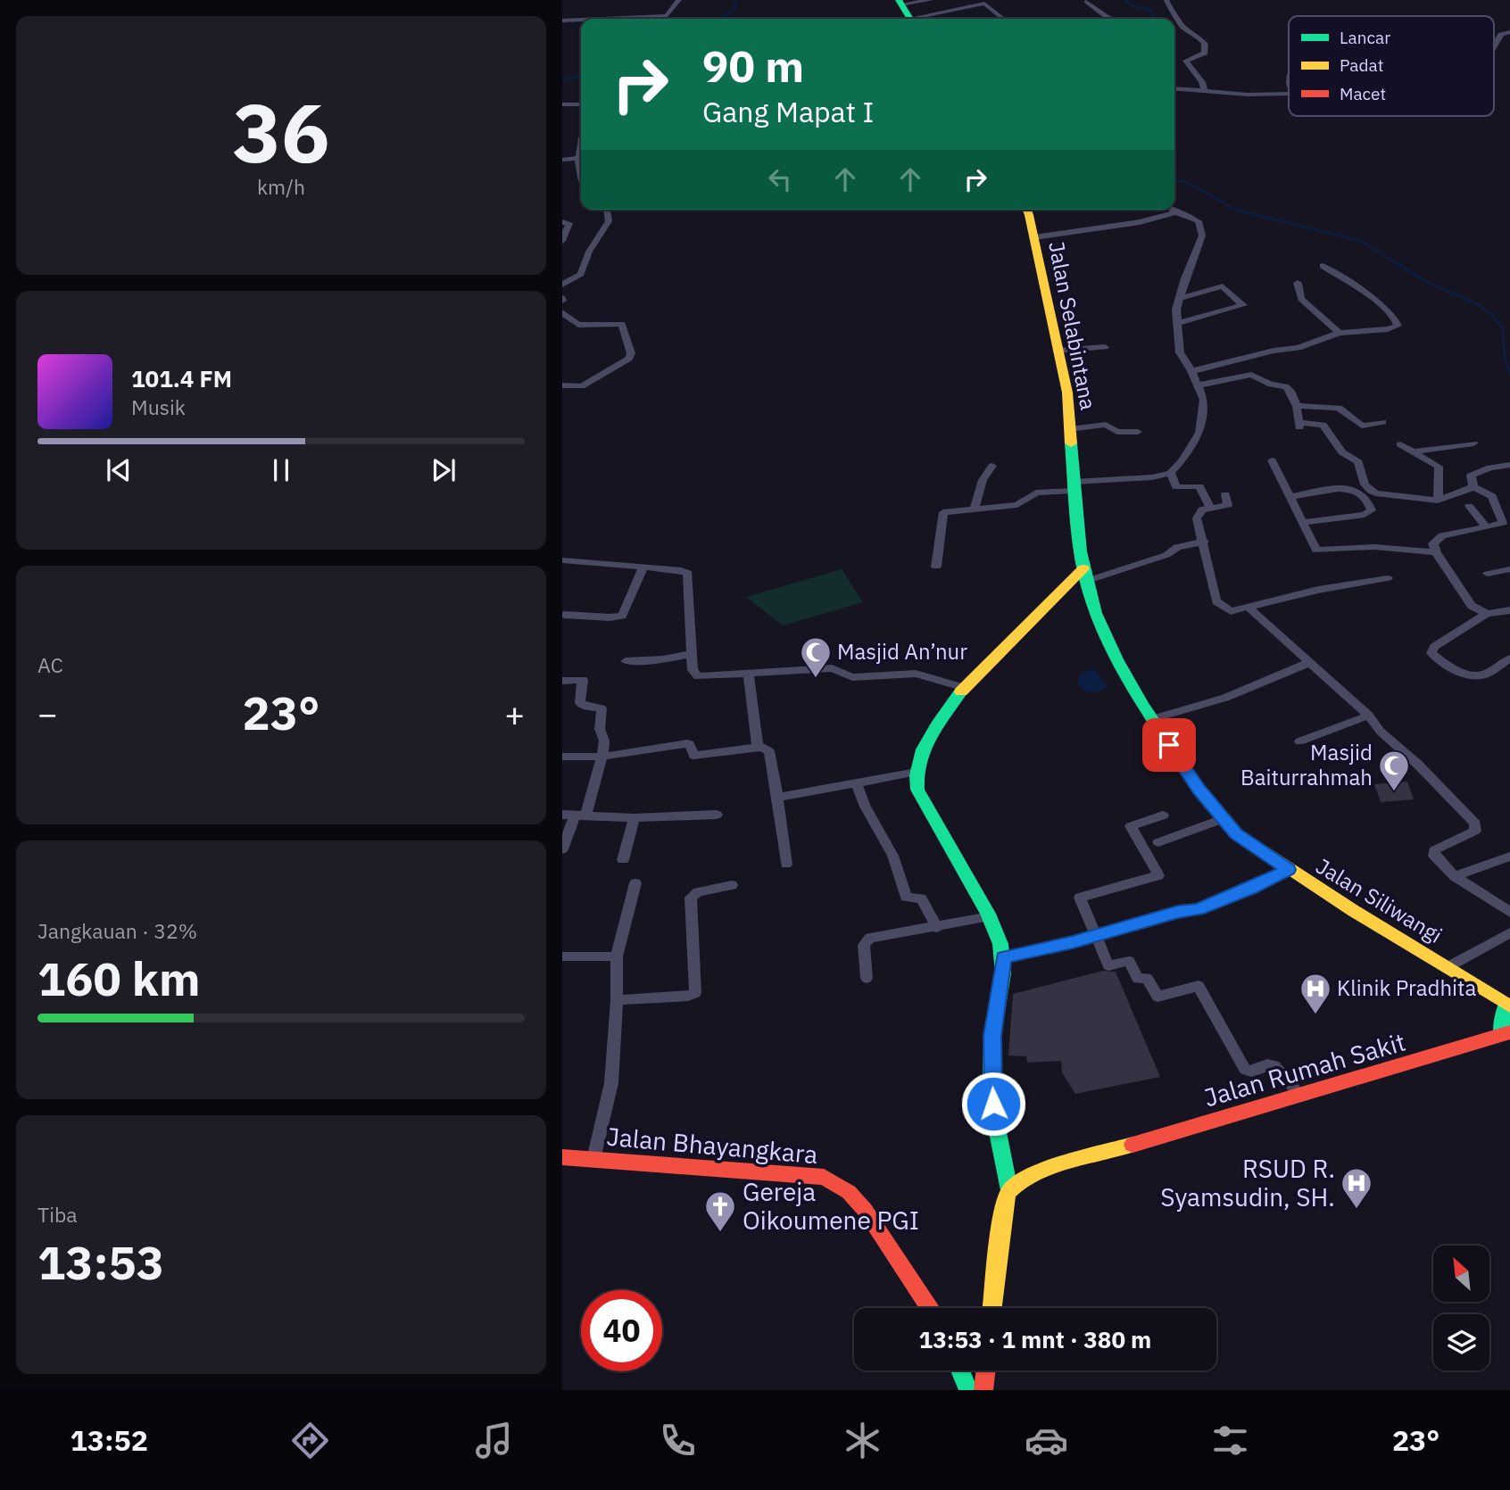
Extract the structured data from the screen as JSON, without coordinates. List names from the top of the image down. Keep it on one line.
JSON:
{"streets":{"main road":["Jalan Selabintana","Jalan Siliwangi","Jalan Rumah Sakit","Jalan Bhayangkara"]},"crossings":[["Jalan Selabintana","Jalan Siliwangi"]],"places":{"mosque":["Masjid An’nur","Masjid Baiturrahmah"],"hospital":["Klinik Pradhita","RSUD R. Syamsudin, SH."],"church":["Gereja Oikoumene PGI"]},"legend":["Lancar","Padat","Macet"],"north":"top left","page":{"tile":[["36","km/h"],"AC",["Jangkauan · 32%","160 km"],["Tiba","13:53"]],"turn":["90 m","Gang Mapat I"],"song":["101.4 FM","Musik"],"heat":["−","23°","+"],"limit":"40","trip":"13:53 · 1 mnt · 380 m","tabs":["13:52","23°"]}}
